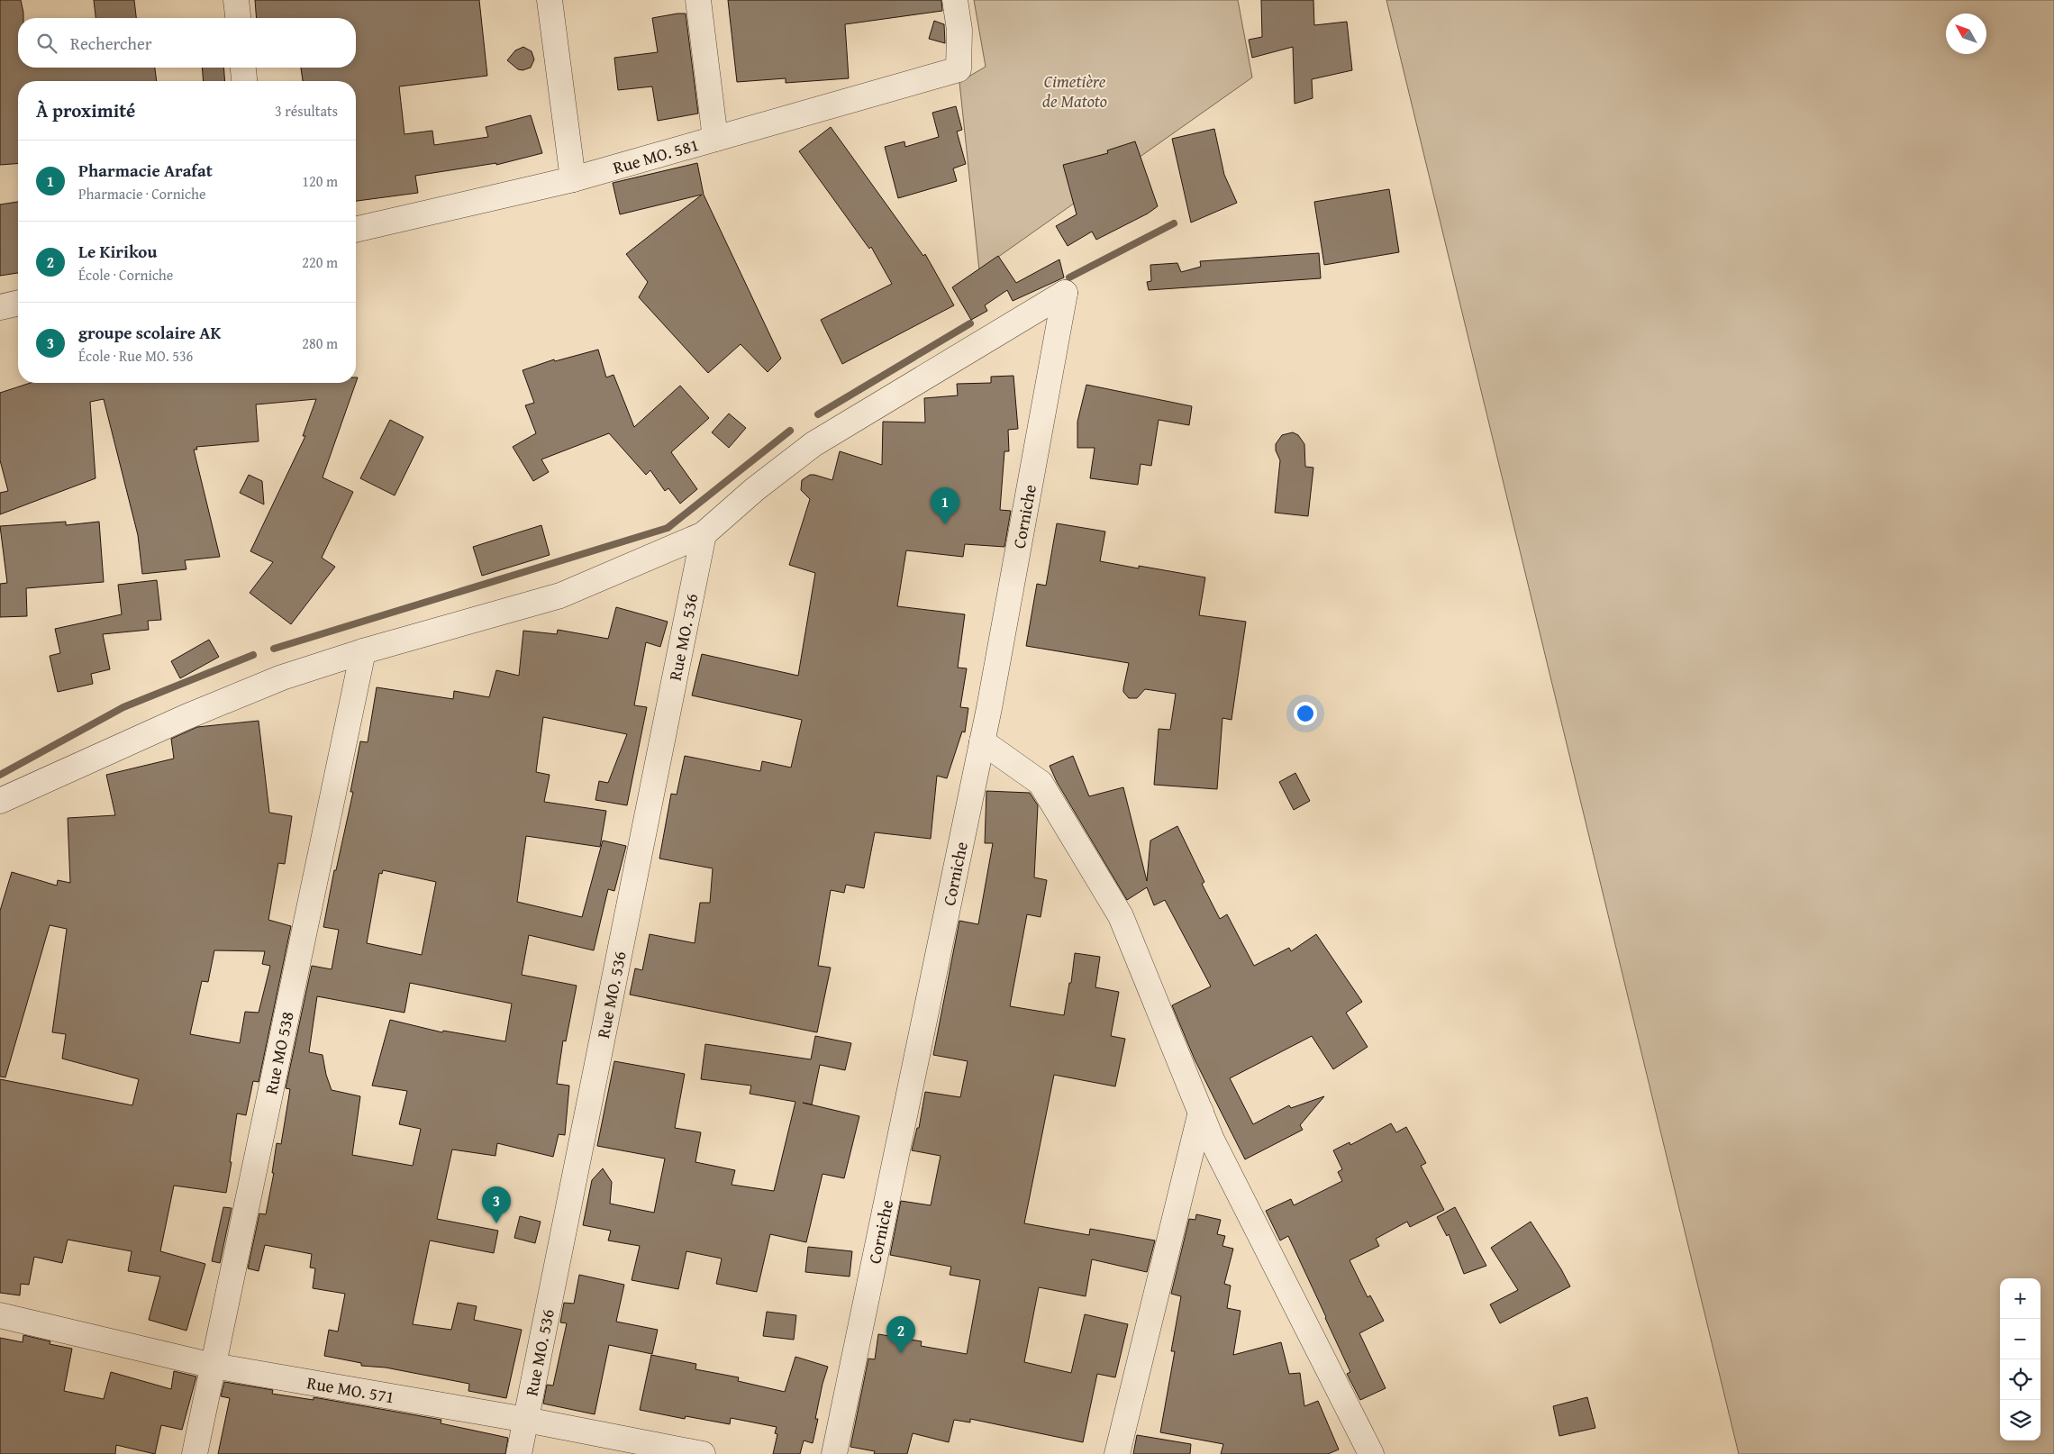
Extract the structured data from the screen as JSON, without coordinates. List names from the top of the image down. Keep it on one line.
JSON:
{"streets":{"street":["Rue MO. 581","Corniche","Rue MO. 536","Rue MO 538","Rue MO. 571"]},"crossings":[["Corniche","Rue MO. 536"],["Rue MO. 536","Rue MO. 571"],["Rue MO 538","Rue MO. 571"]],"parks":["Cimetière de Matoto"],"north":"top left","page":{"search":"Rechercher","heading":["À proximité","3 résultats"],"list":[{"mark":"1","name":"Pharmacie Arafat","note":"Pharmacie · Corniche","value":"120 m"},{"mark":"2","name":"Le Kirikou","note":"École · Corniche","value":"220 m"},{"mark":"3","name":"groupe scolaire AK","note":"École · Rue MO. 536","value":"280 m"}],"pins":["1","3","2"],"map_buttons":["+","−"]}}
